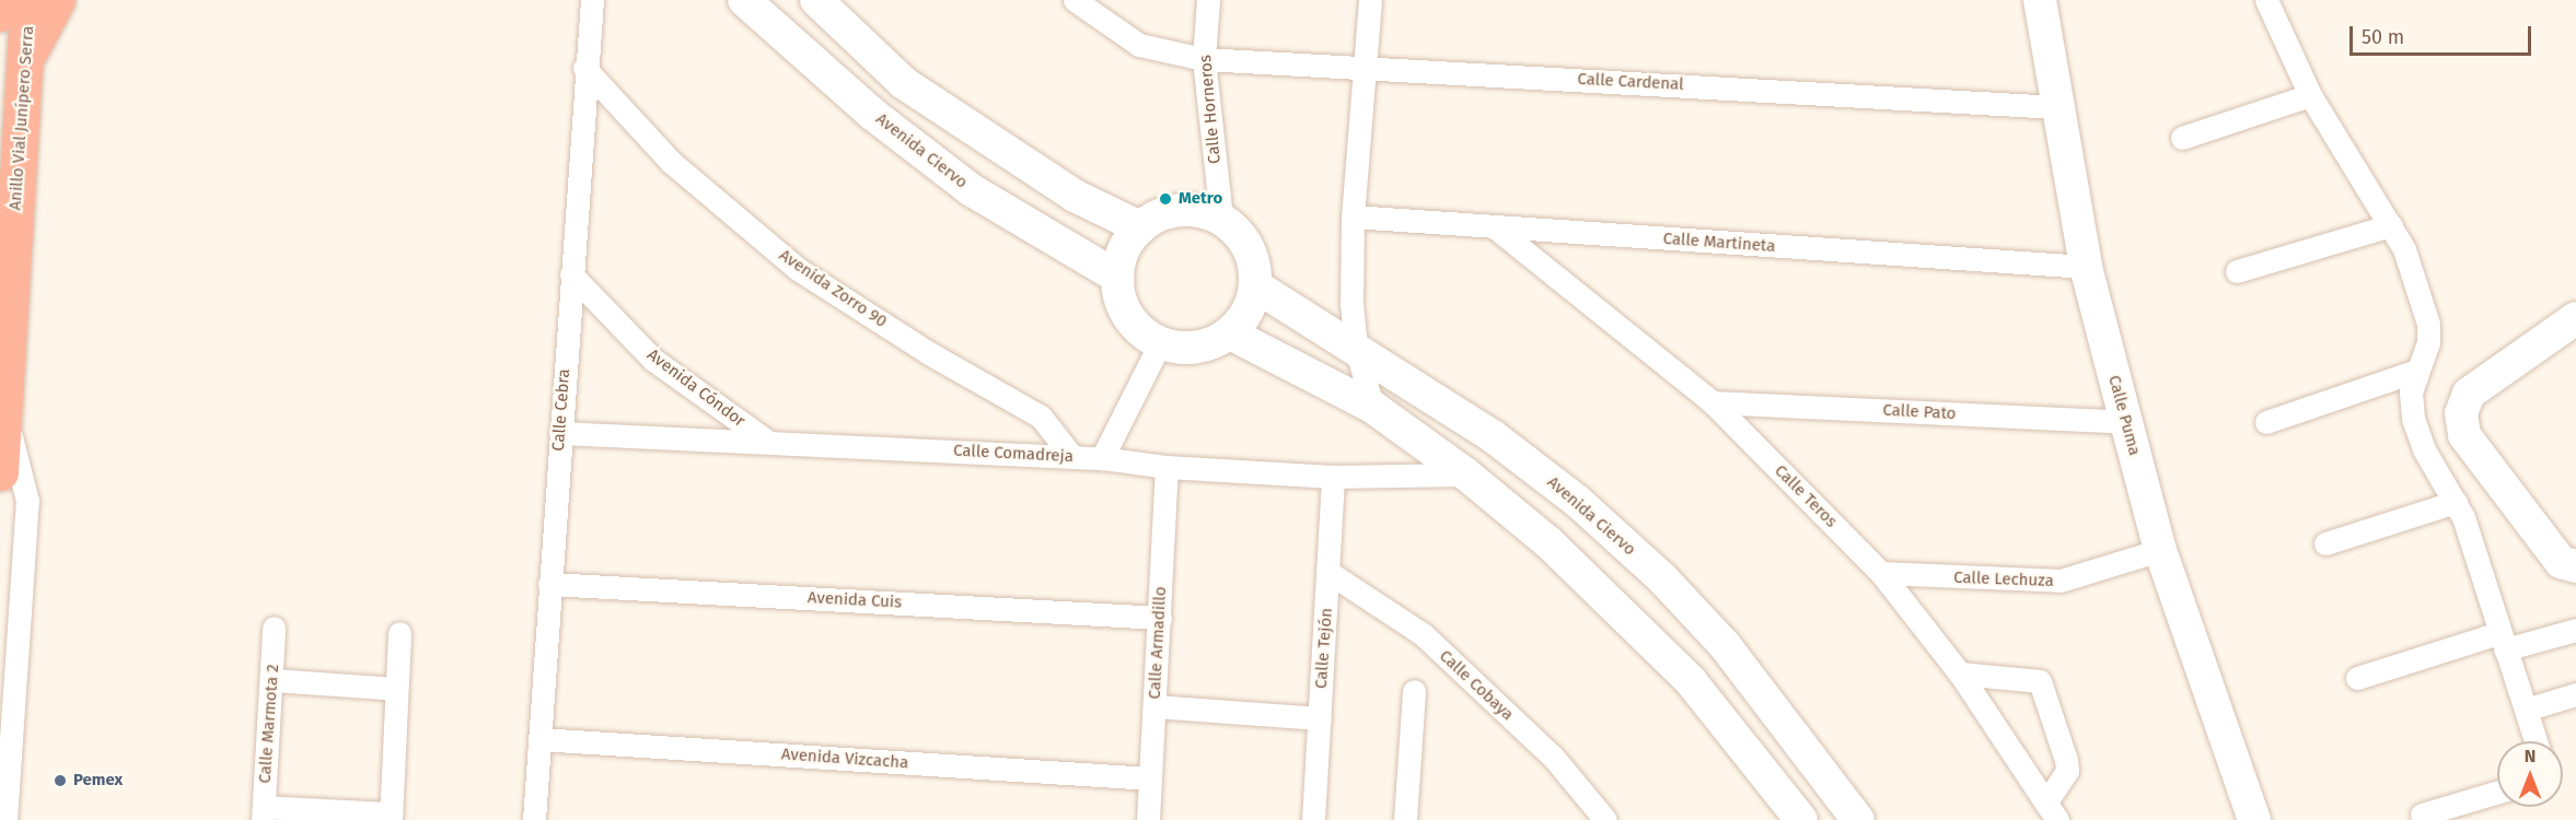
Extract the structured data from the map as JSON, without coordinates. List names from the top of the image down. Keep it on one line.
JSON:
{"streets":{"highway":["Anillo Vial Junípero Serra"],"street":["Calle Cardenal","Calle Horneros","Avenida Ciervo","Calle Martineta","Avenida Zorro 90","Avenida Cóndor","Calle Cebra","Calle Pato","Calle Puma","Calle Comadreja","Calle Teros","Calle Lechuza","Avenida Cuis","Calle Armadillo","Calle Tejón","Calle Cobaya","Calle Marmota 2","Avenida Vizcacha"]},"crossings":[["Calle Cardenal","Calle Horneros"],["Calle Cardenal","Calle Puma"],["Calle Horneros","Avenida Ciervo"],["Calle Martineta","Calle Puma"],["Calle Martineta","Calle Teros"],["Avenida Zorro 90","Calle Cebra"],["Avenida Zorro 90","Calle Comadreja"],["Avenida Cóndor","Calle Cebra"],["Avenida Cóndor","Calle Comadreja"],["Calle Cebra","Calle Comadreja"],["Calle Cebra","Avenida Cuis"],["Calle Cebra","Avenida Vizcacha"],["Calle Pato","Calle Puma"],["Calle Pato","Calle Teros"],["Calle Puma","Calle Lechuza"],["Calle Comadreja","Calle Armadillo"],["Calle Comadreja","Calle Tejón"],["Calle Teros","Calle Lechuza"],["Avenida Cuis","Calle Armadillo"],["Calle Armadillo","Avenida Vizcacha"],["Calle Tejón","Calle Cobaya"]],"places":["Metro","Pemex"],"scale_bar":"50 m","north":"top"}
